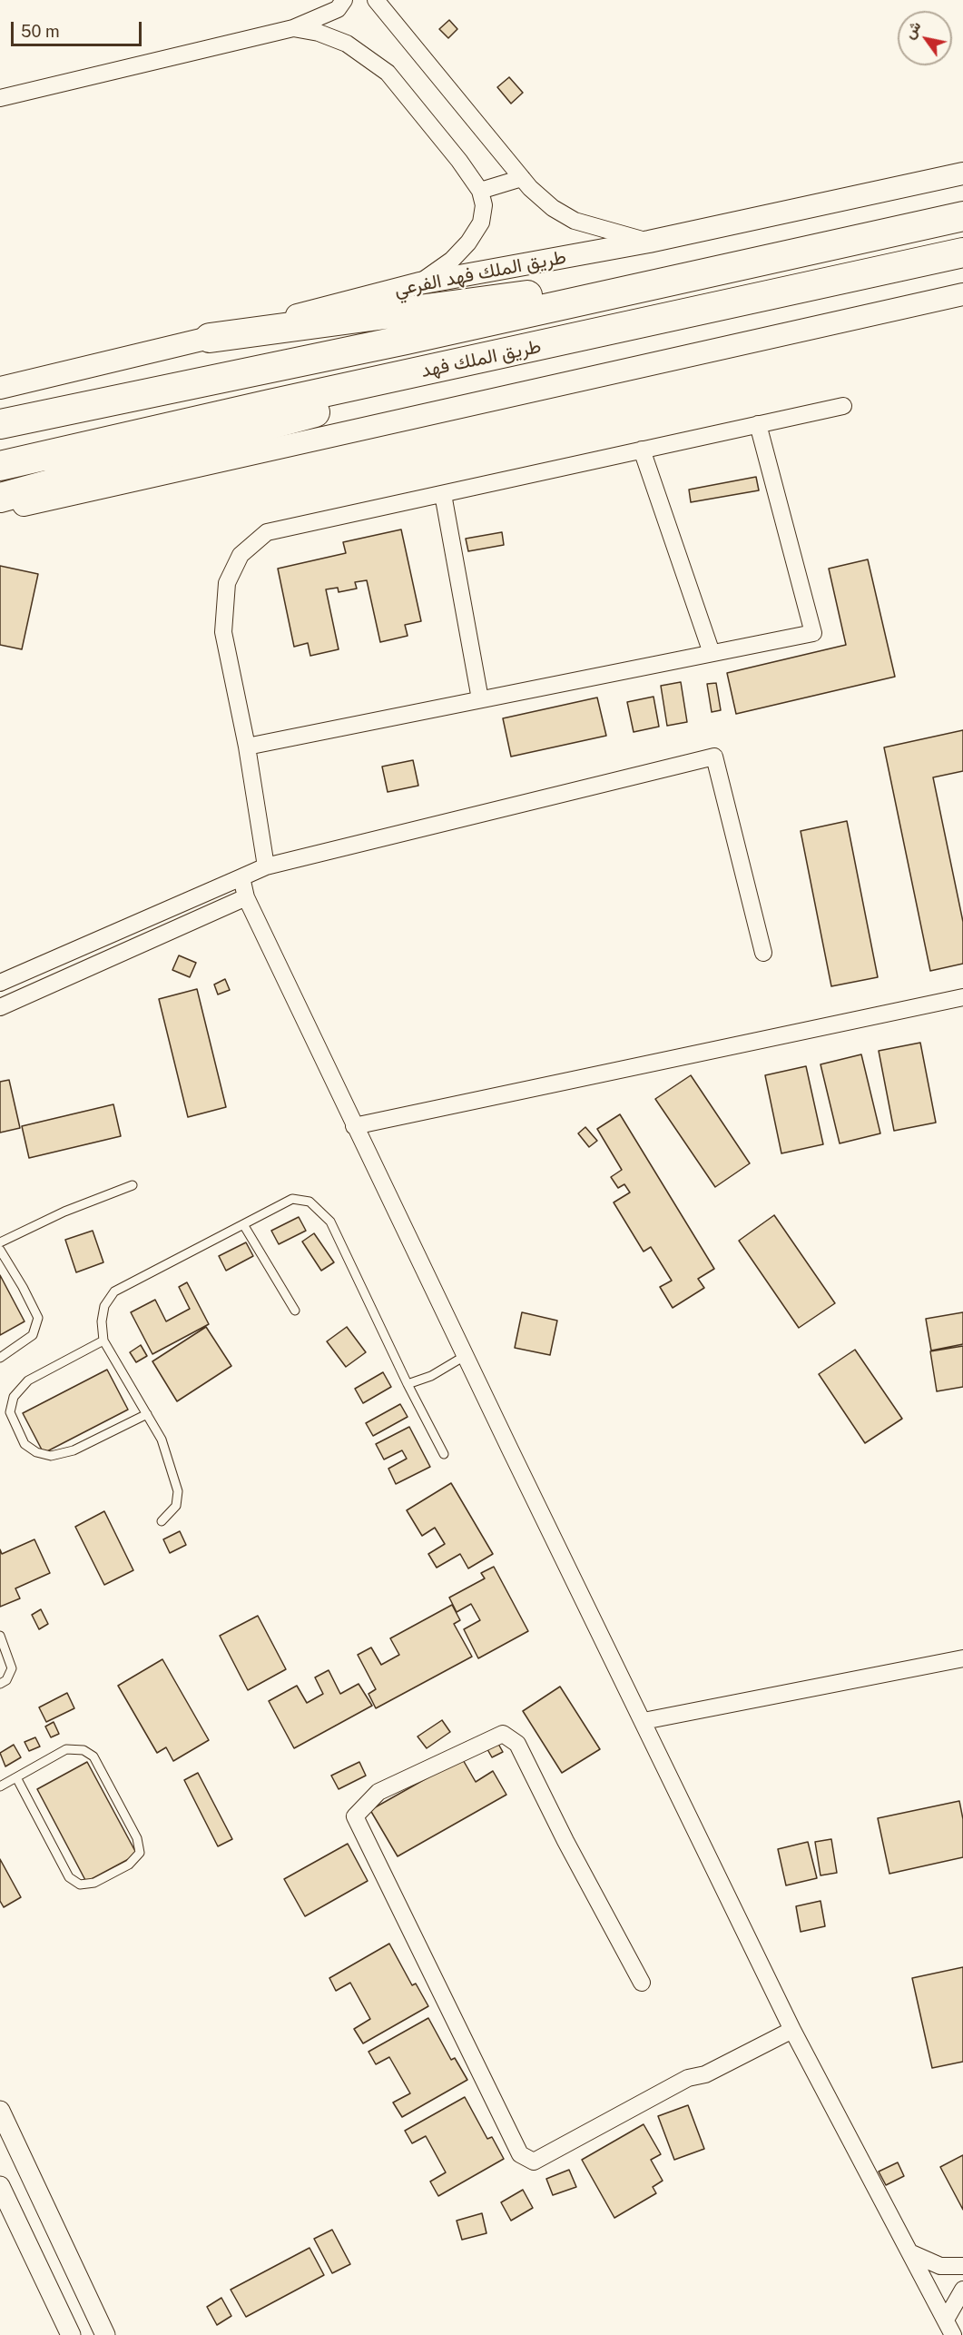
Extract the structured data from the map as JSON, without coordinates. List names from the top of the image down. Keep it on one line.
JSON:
{"streets":{"highway":["طريق الملك فهد"],"main road":["طريق الملك فهد الفرعي"]},"scale_bar":"50 m","north":"top left"}
